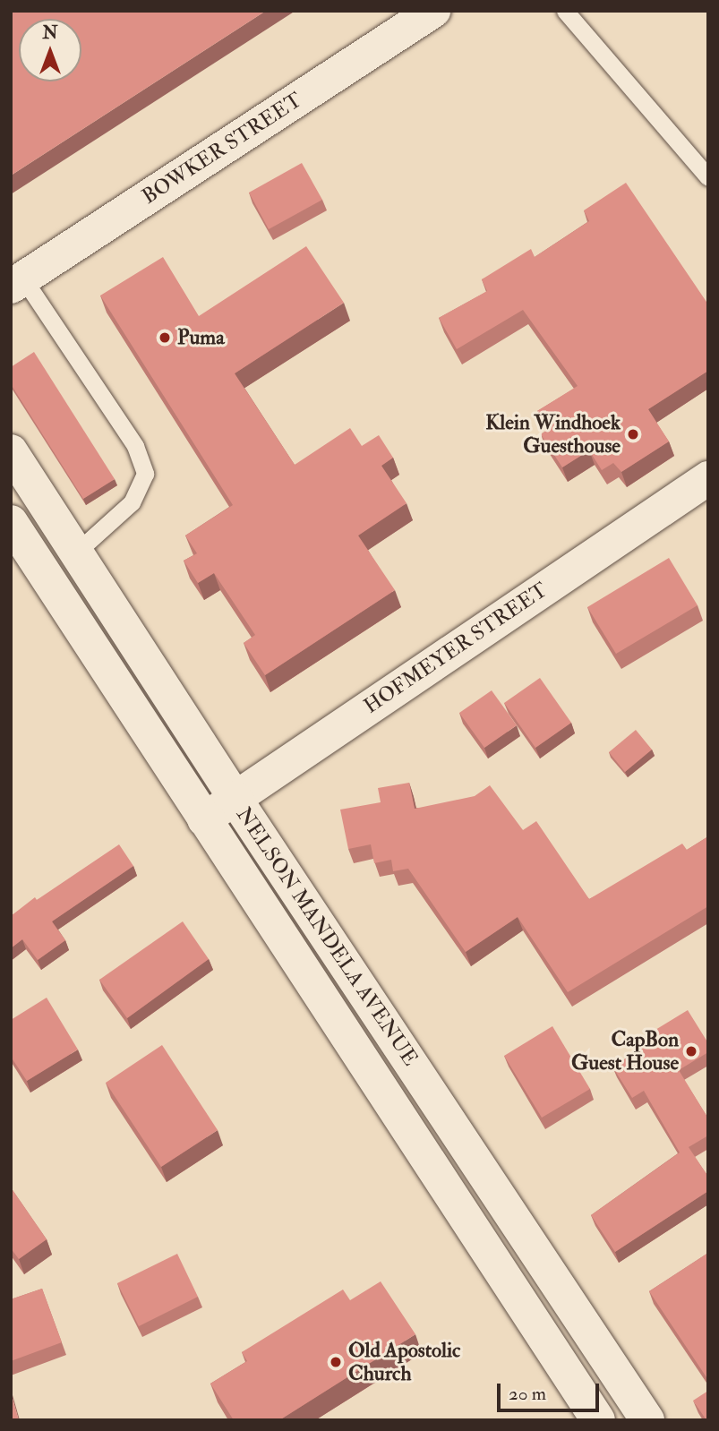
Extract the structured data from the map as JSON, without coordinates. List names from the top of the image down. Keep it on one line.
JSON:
{"streets":{"main road":["BOWKER STREET","HOFMEYER STREET","NELSON MANDELA AVENUE"]},"crossings":[["HOFMEYER STREET","NELSON MANDELA AVENUE"]],"places":["Puma","Klein Windhoek Guesthouse","CapBon Guest House","Old Apostolic Church"],"scale_bar":"20 m","north":"top"}
